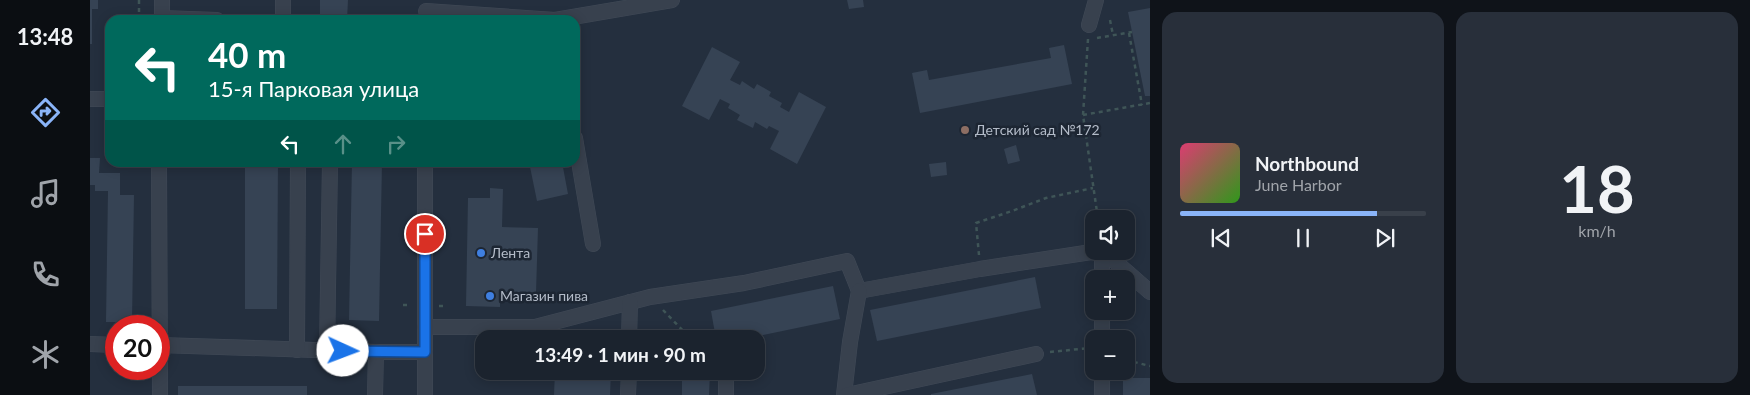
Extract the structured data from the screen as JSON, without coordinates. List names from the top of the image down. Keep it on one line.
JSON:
{"places":["Детский сад №172","Лента","Магазин пива"],"page":{"tabs":"13:48","tile":["18","km/h"],"turn":["40 m","15-я Парковая улица"],"song":["Northbound","June Harbor"],"map_buttons":["+","−"],"limit":"20","trip":"13:49 · 1 мин · 90 m"}}
